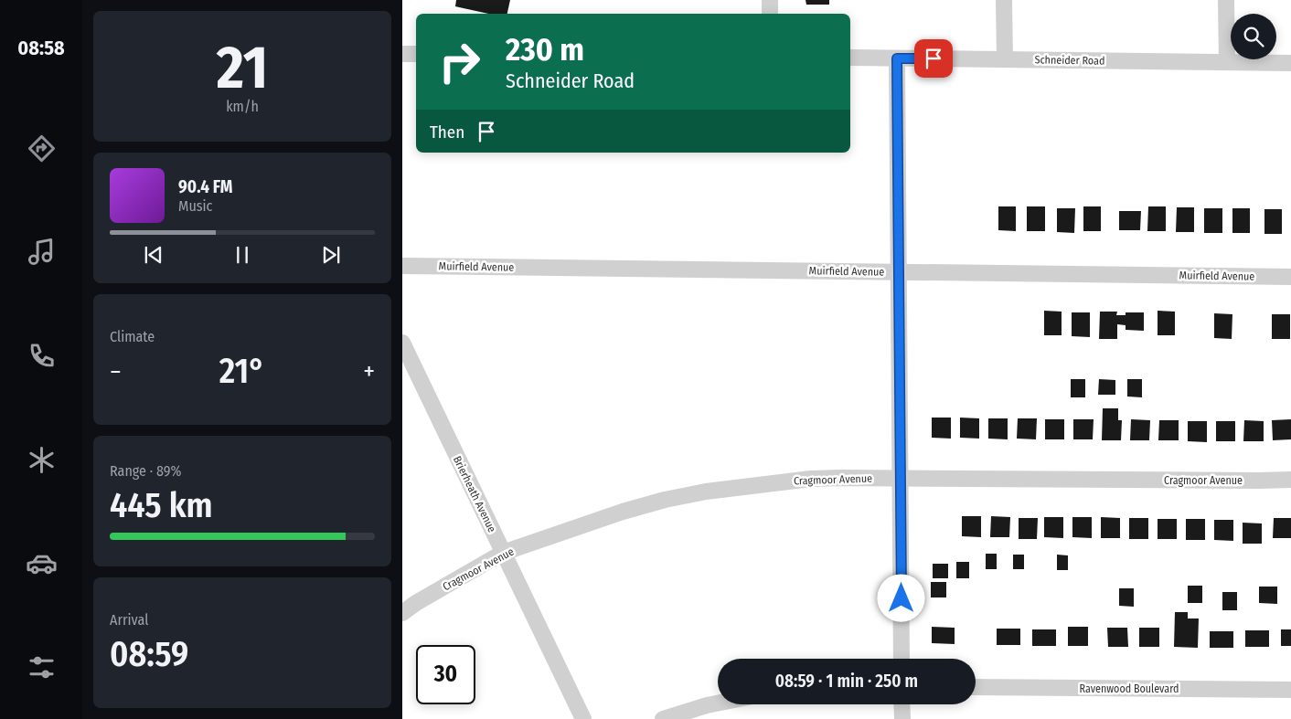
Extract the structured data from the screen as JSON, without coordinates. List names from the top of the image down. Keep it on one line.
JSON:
{"streets":{"street":["Schneider Road","Muirfield Avenue","Cragmoor Avenue","Brierheath Avenue","Ravenwood Boulevard"]},"crossings":[["Cragmoor Avenue","Brierheath Avenue"]],"page":{"tabs":"08:58","tile":[["21","km/h"],"Climate",["Range · 89%","445 km"],["Arrival","08:59"]],"turn":["230 m","Schneider Road"],"then":"Then","song":["90.4 FM","Music"],"heat":["−","21°","+"],"limit":"30","trip":"08:59 · 1 min · 250 m"}}
